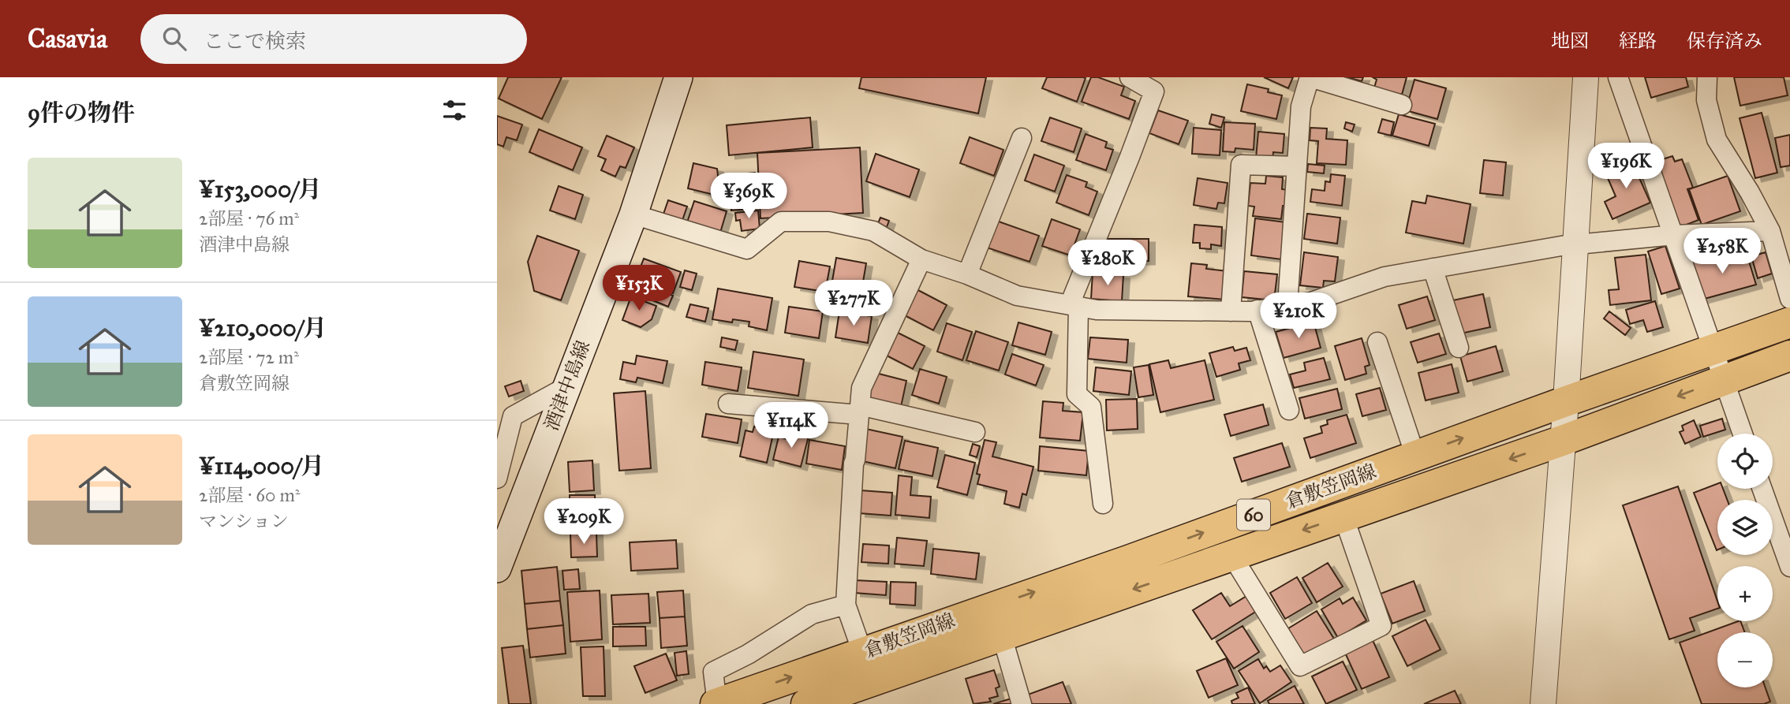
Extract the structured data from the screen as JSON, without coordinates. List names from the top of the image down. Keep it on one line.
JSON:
{"streets":{"main road":["酒津中島線","倉敷笠岡線","60"]},"page":{"header":"Casavia","search":"ここで検索","nav":["地図","経路","保存済み"],"heading":"9件の物件","price":["¥196K","¥369K","¥258K","¥280K","¥153K","¥277K","¥210K","¥114K","¥209K"],"list":[{"name":"¥153,000/月","note":"2部屋 · 76 m² · 酒津中島線"},{"name":"¥210,000/月","note":"2部屋 · 72 m² · 倉敷笠岡線"},{"name":"¥114,000/月","note":"2部屋 · 60 m² · マンション"}],"map_buttons":["+","−"]}}
